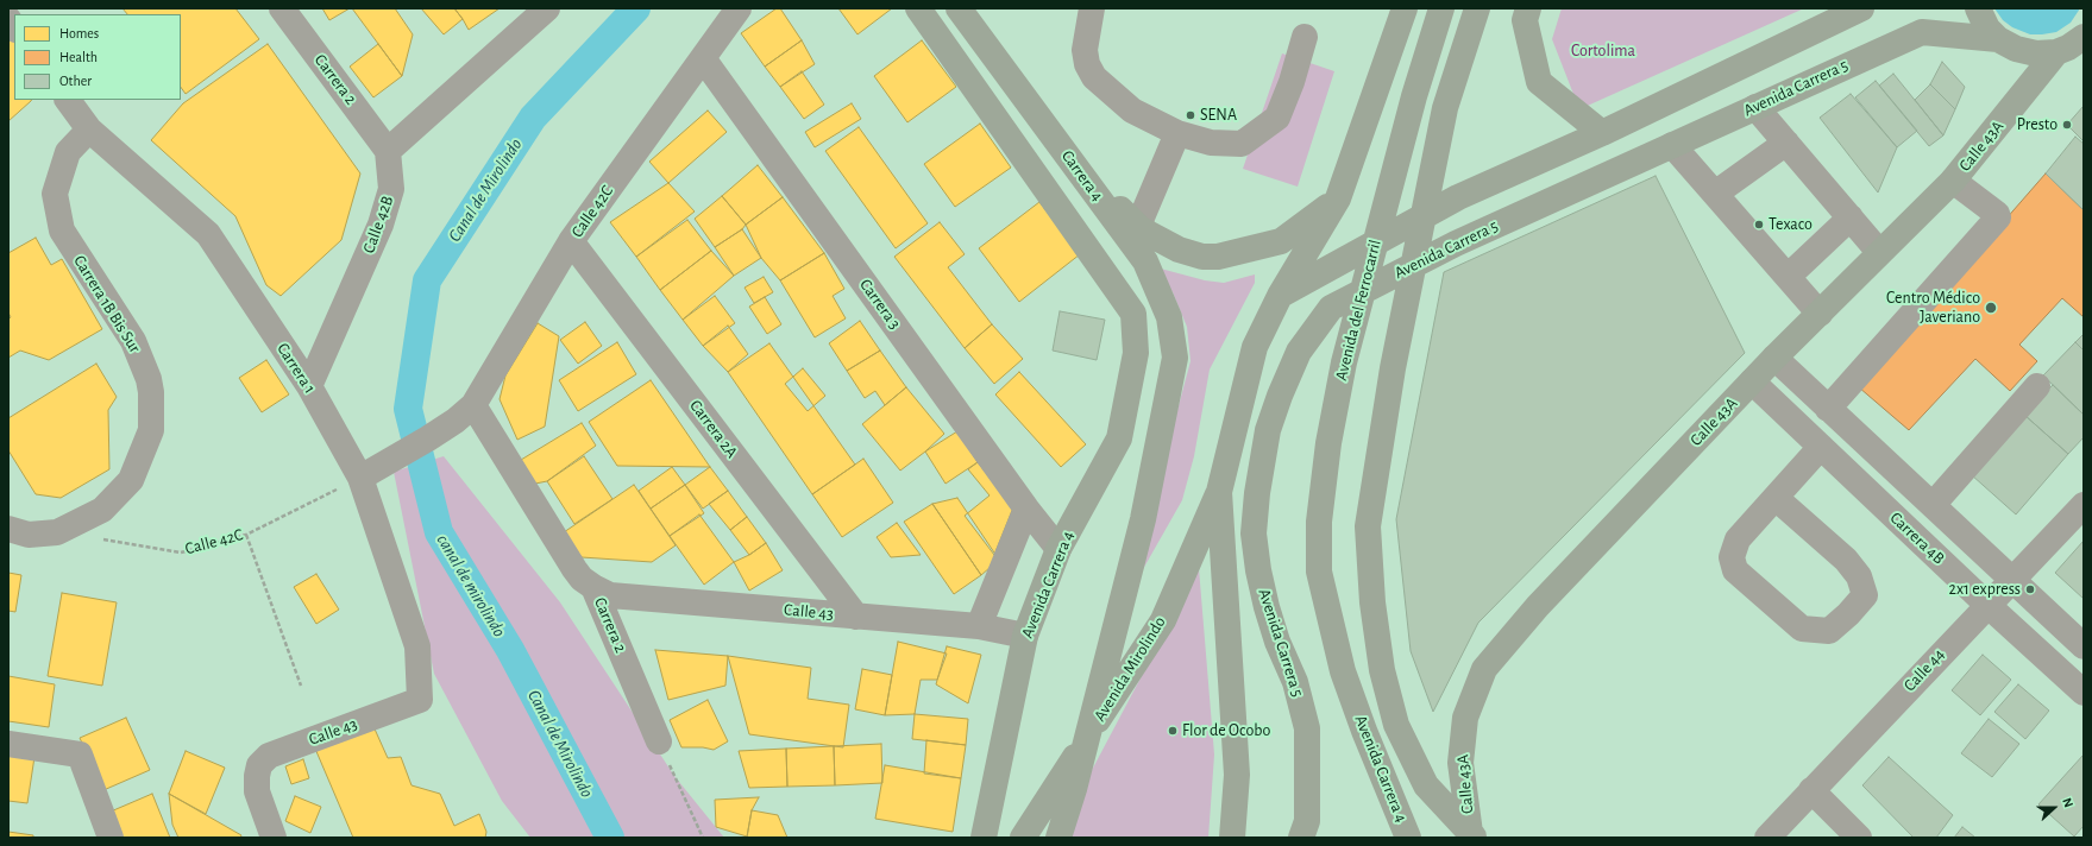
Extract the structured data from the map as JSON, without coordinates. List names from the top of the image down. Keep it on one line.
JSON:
{"streets":{"main road":["Avenida Carrera 5","Calle 43A","Carrera 4","Avenida del Ferrocarril","Avenida Carrera 4","Avenida Mirolindo"],"street":["Carrera 2","Calle 42C","Calle 42B","Carrera 1B Bis Sur","Carrera 3","Carrera 1","Carrera 2A","Carrera 4B","Calle 43","Calle 44"]},"crossings":[["Carrera 2","Calle 42C"],["Carrera 2","Calle 42B"],["Carrera 2","Calle 43"],["Calle 43A","Carrera 4B"],["Calle 43A","Avenida Carrera 4"],["Calle 42C","Carrera 3"],["Calle 42C","Carrera 1"],["Calle 42C","Carrera 2A"],["Calle 42B","Carrera 1"],["Carrera 1B Bis Sur","Carrera 1"],["Carrera 3","Avenida Carrera 4"],["Avenida del Ferrocarril","Avenida Carrera 4"],["Carrera 1","Calle 43"],["Carrera 2A","Calle 43"],["Carrera 4B","Calle 44"],["Avenida Carrera 4","Calle 43"]],"water":["Canal de Mirolindo","canal de mirolindo"],"parks":["Cortolima"],"places":["SENA","Presto","Texaco","Centro Médico Javeriano","2x1 express","Flor de Ocobo"],"legend":["Homes","Health","Other"],"north":"right"}
